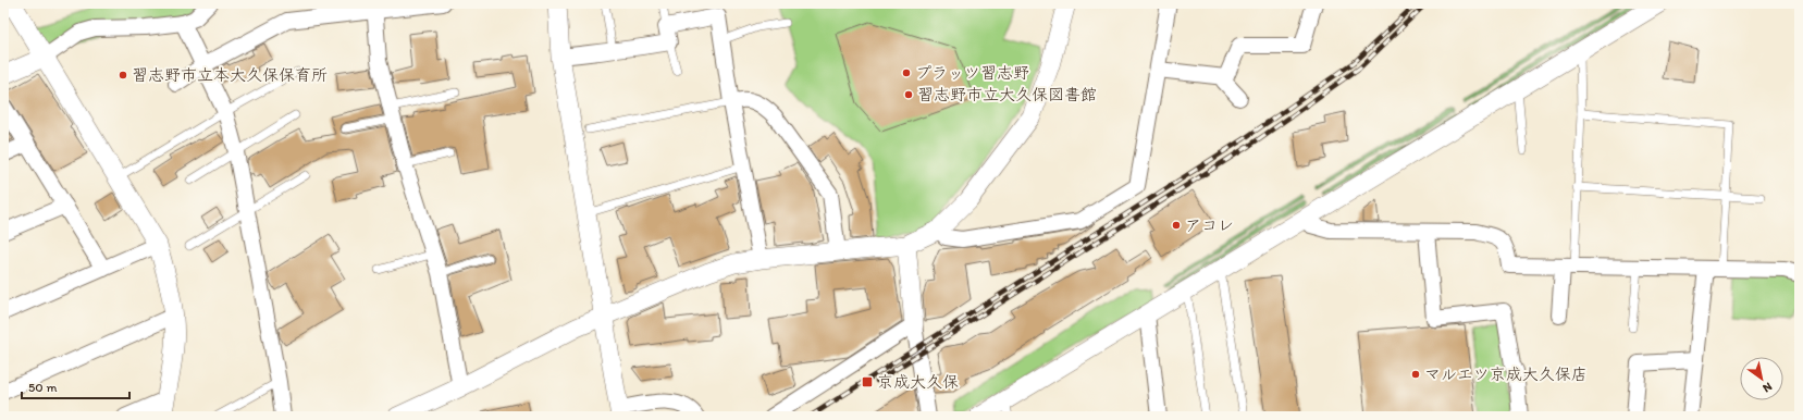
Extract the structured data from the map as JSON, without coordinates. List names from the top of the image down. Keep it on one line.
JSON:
{"places":{"other":["プラッツ習志野","習志野市立本大久保保育所","習志野市立大久保図書館","アコレ","マルエツ京成大久保店"],"transit":["京成大久保"]},"scale_bar":"50 m","north":"bottom right"}
